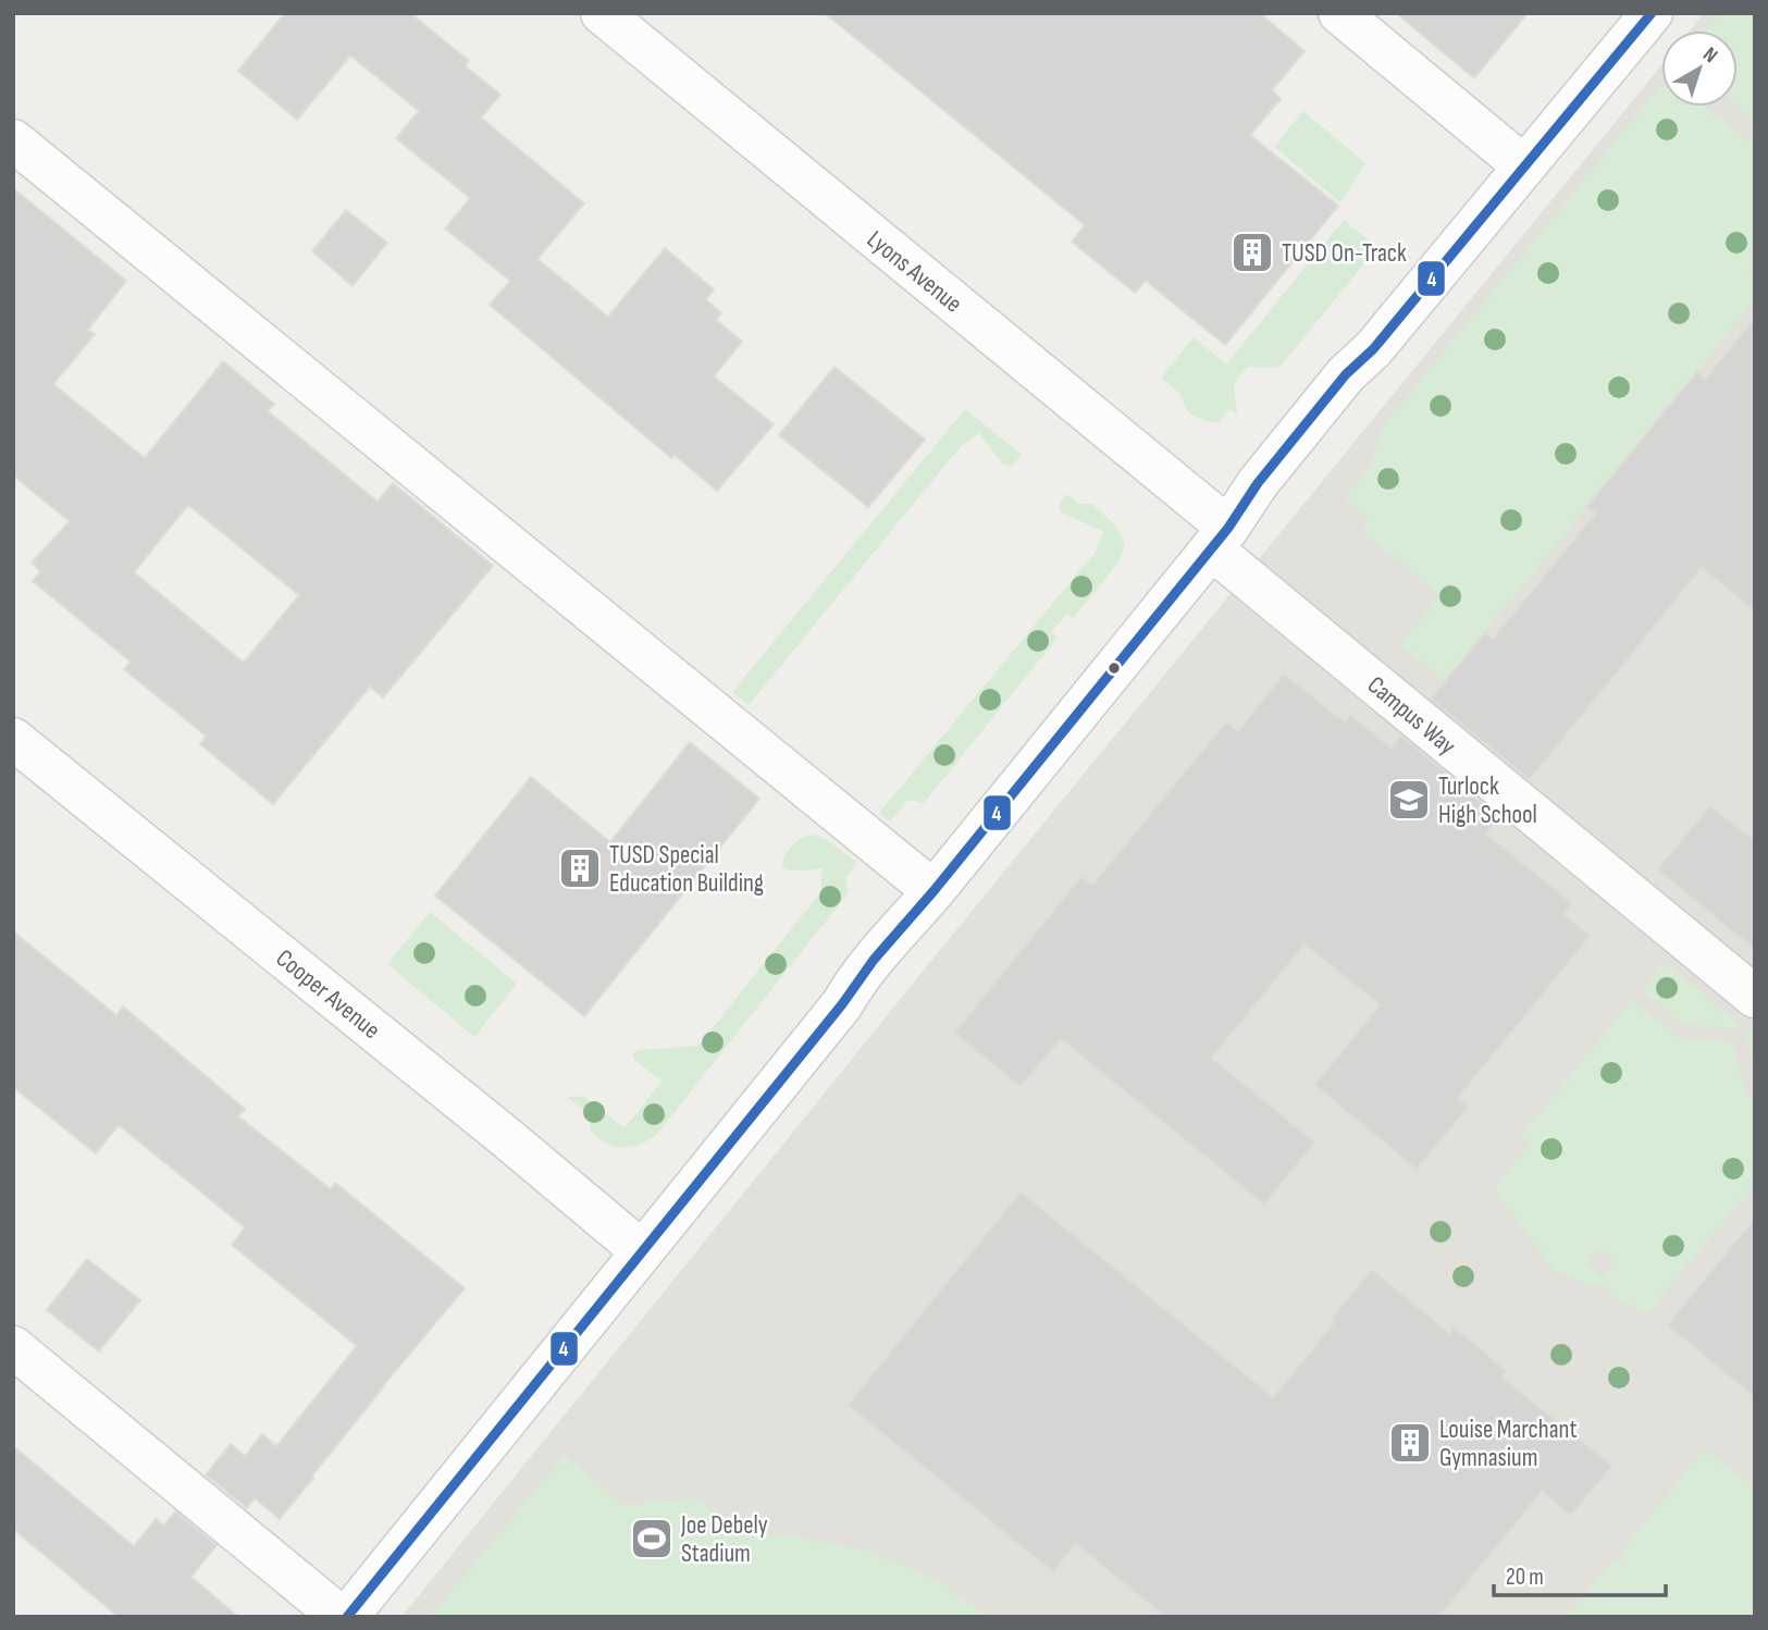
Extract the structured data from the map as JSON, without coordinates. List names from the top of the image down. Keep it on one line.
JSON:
{"streets":{"street":["Lyons Avenue","Campus Way","Cooper Avenue"]},"crossings":[["Lyons Avenue","Campus Way"]],"places":{"building":["TUSD On-Track","TUSD Special Education Building","Louise Marchant Gymnasium"],"school or university":["Turlock High School"],"sports":["Joe Debely Stadium"]},"lines":["transit line 4"],"scale_bar":"20 m","north":"top right"}
